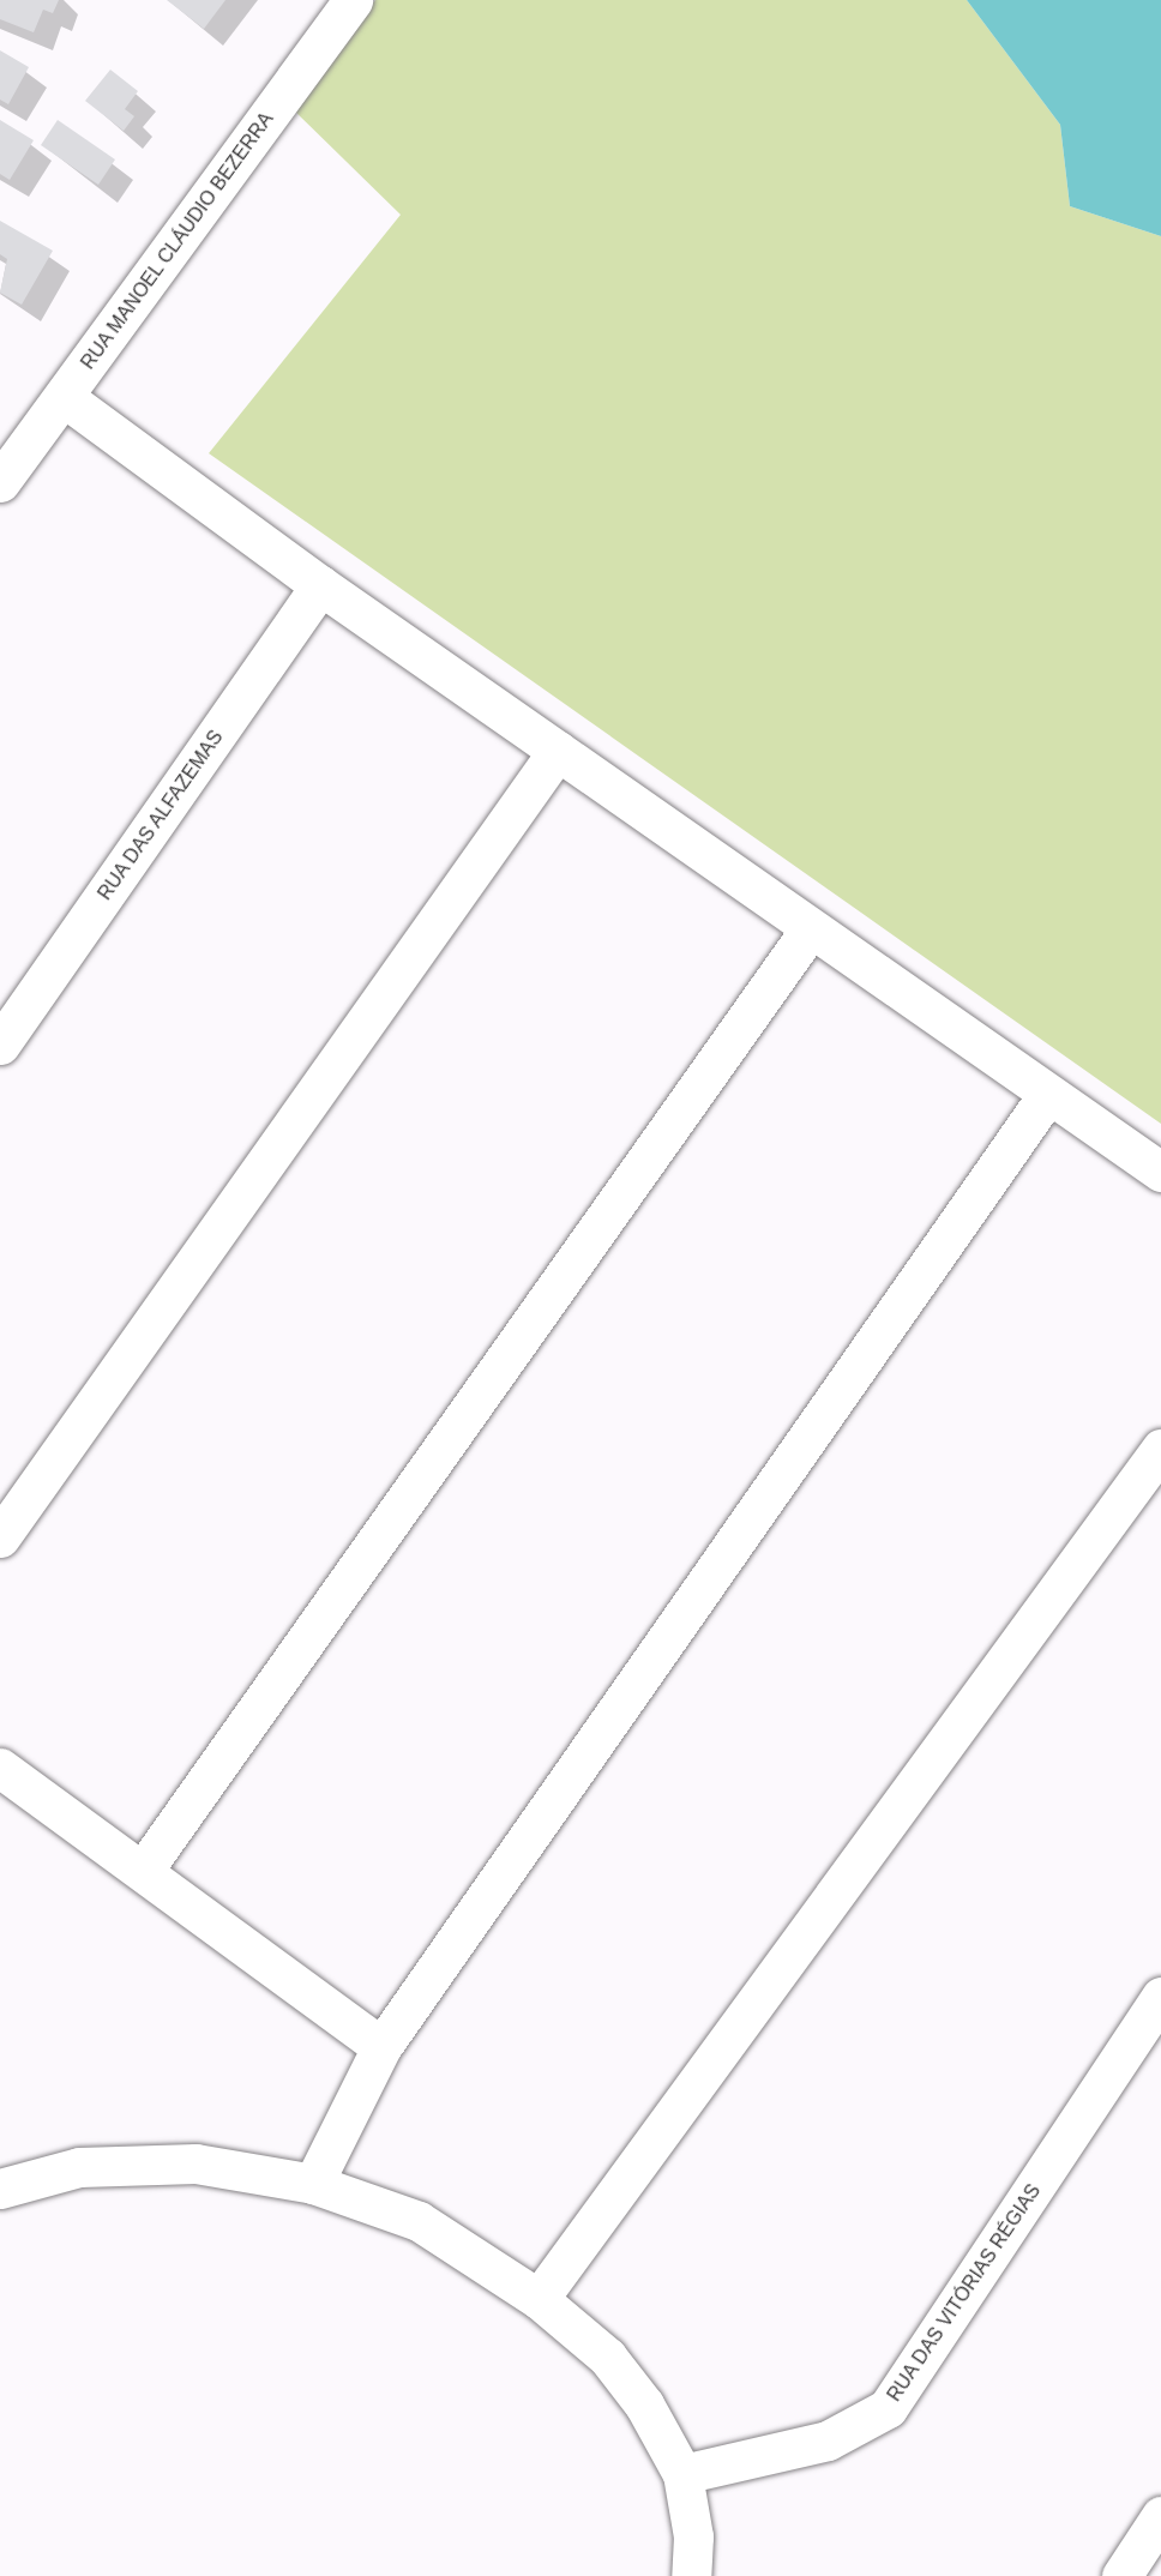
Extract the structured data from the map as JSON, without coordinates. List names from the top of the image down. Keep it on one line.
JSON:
{"streets":{"street":["RUA MANOEL CLÁUDIO BEZERRA","RUA DAS ALFAZEMAS","RUA DAS VITÓRIAS RÉGIAS"]}}
